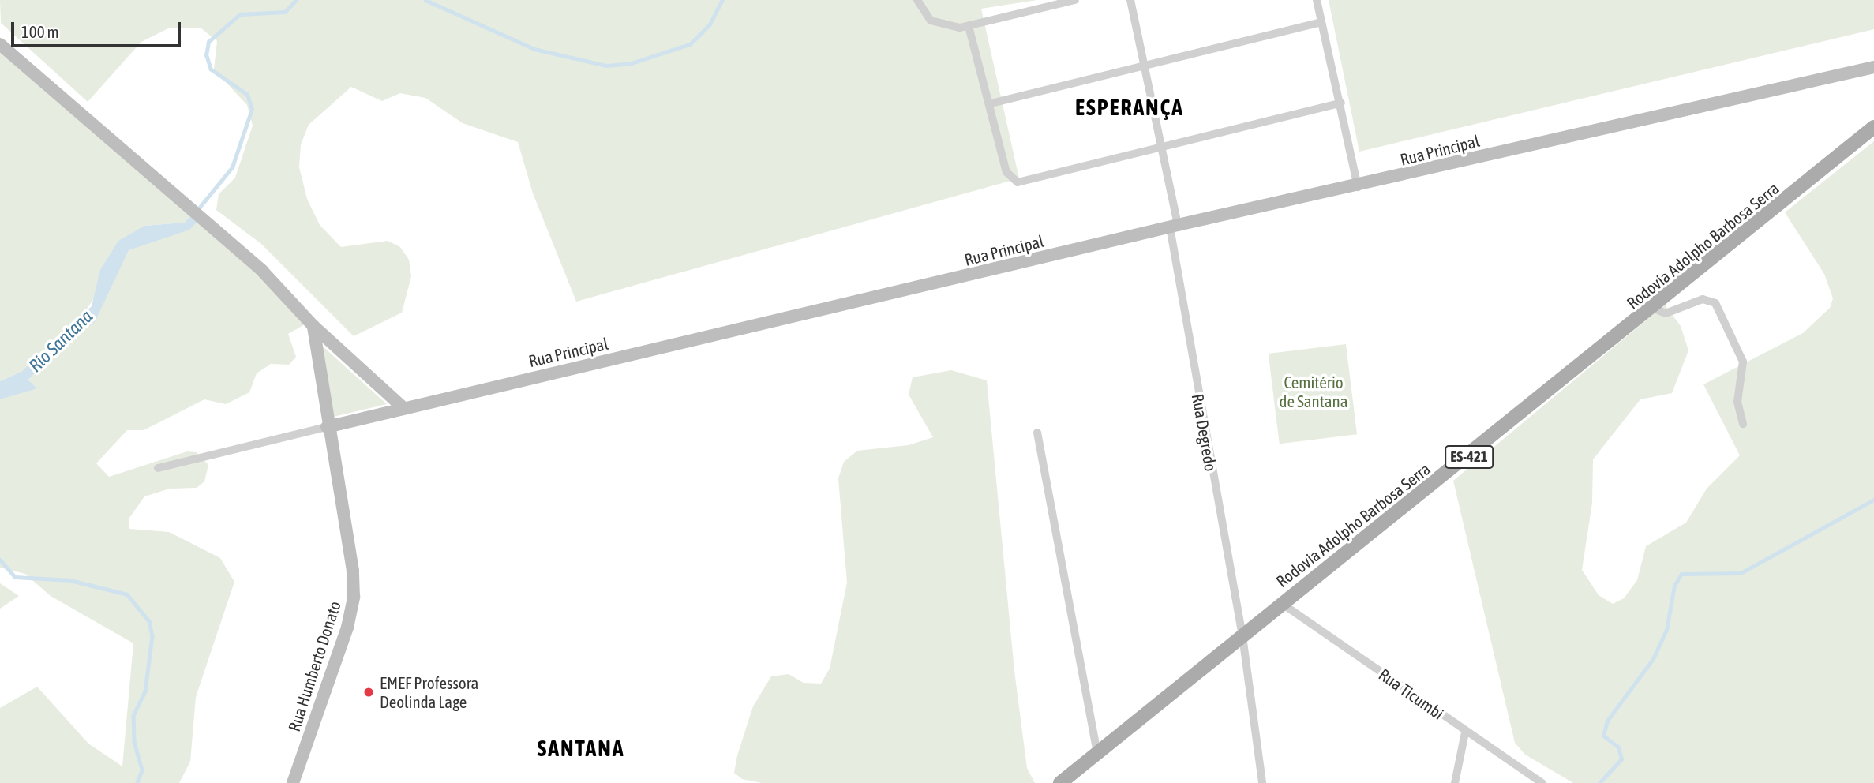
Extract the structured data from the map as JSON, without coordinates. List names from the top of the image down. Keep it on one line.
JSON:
{"streets":{"main road":["Rua Principal","Rodovia Adolpho Barbosa Serra","ES-421","Rua Humberto Donato"],"street":["Rua Degredo","Rua Ticumbi"]},"crossings":[["Rua Principal","Rua Degredo"],["Rua Principal","Rua Humberto Donato"],["Rodovia Adolpho Barbosa Serra","Rua Degredo"],["Rodovia Adolpho Barbosa Serra","Rua Ticumbi"]],"districts":["ESPERANÇA","SANTANA"],"water":["Rio Santana"],"parks":["Cemitério de Santana"],"places":["EMEF Professora Deolinda Lage"],"scale_bar":"100 m"}
